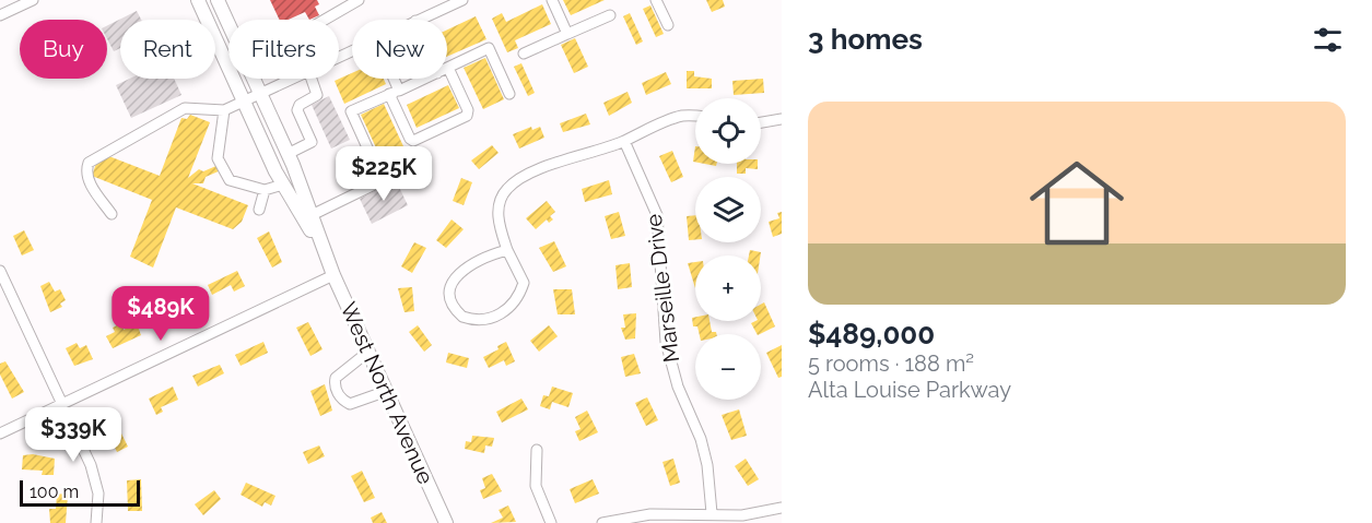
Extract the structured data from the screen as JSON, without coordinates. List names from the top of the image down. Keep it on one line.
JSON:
{"streets":{"main road":["West North Avenue"],"street":["Marseille Drive"]},"scale_bar":"100 m","page":{"heading":"3 homes","chip":["Buy","Rent","Filters","New"],"list":[{"name":"$489,000","note":"5 rooms · 188 m² · Alta Louise Parkway"}],"map_buttons":["+","−"],"price":["$225K","$489K","$339K"],"scale":"100 m"}}
